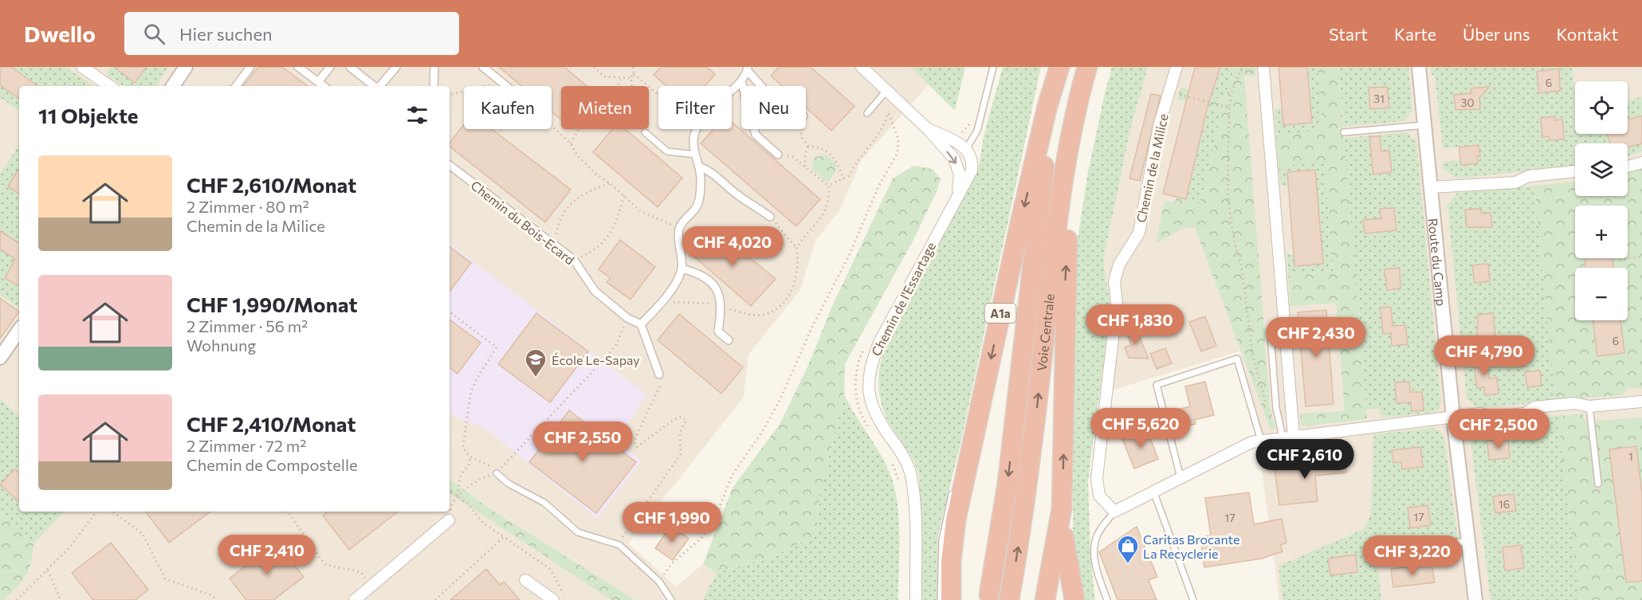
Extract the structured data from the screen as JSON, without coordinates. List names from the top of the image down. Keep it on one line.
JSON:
{"streets":{"highway":["A1a","Voie Centrale"],"street":["Chemin de la Milice","Chemin du Bois-Ecard","Route du Camp","Chemin de l'Essartage"]},"places":{"school or university":["École Le-Sapay"],"shop":["Caritas Brocante La Recyclerie"]},"house_numbers":["6","31","30","6","1","16","17","17"],"page":{"header":"Dwello","search":"Hier suchen","nav":["Start","Karte","Über uns","Kontakt"],"map_buttons":["+","−"],"chip":["Kaufen","Mieten","Filter","Neu"],"heading":"11 Objekte","list":[{"name":"CHF 2,610/Monat","note":"2 Zimmer · 80 m² · Chemin de la Milice"},{"name":"CHF 1,990/Monat","note":"2 Zimmer · 56 m² · Wohnung"},{"name":"CHF 2,410/Monat","note":"2 Zimmer · 72 m² · Chemin de Compostelle"}],"price":["CHF 4,020","CHF 1,830","CHF 2,430","CHF 4,790","CHF 5,620","CHF 2,500","CHF 2,550","CHF 2,610","CHF 1,990","CHF 2,410","CHF 3,220"]}}
